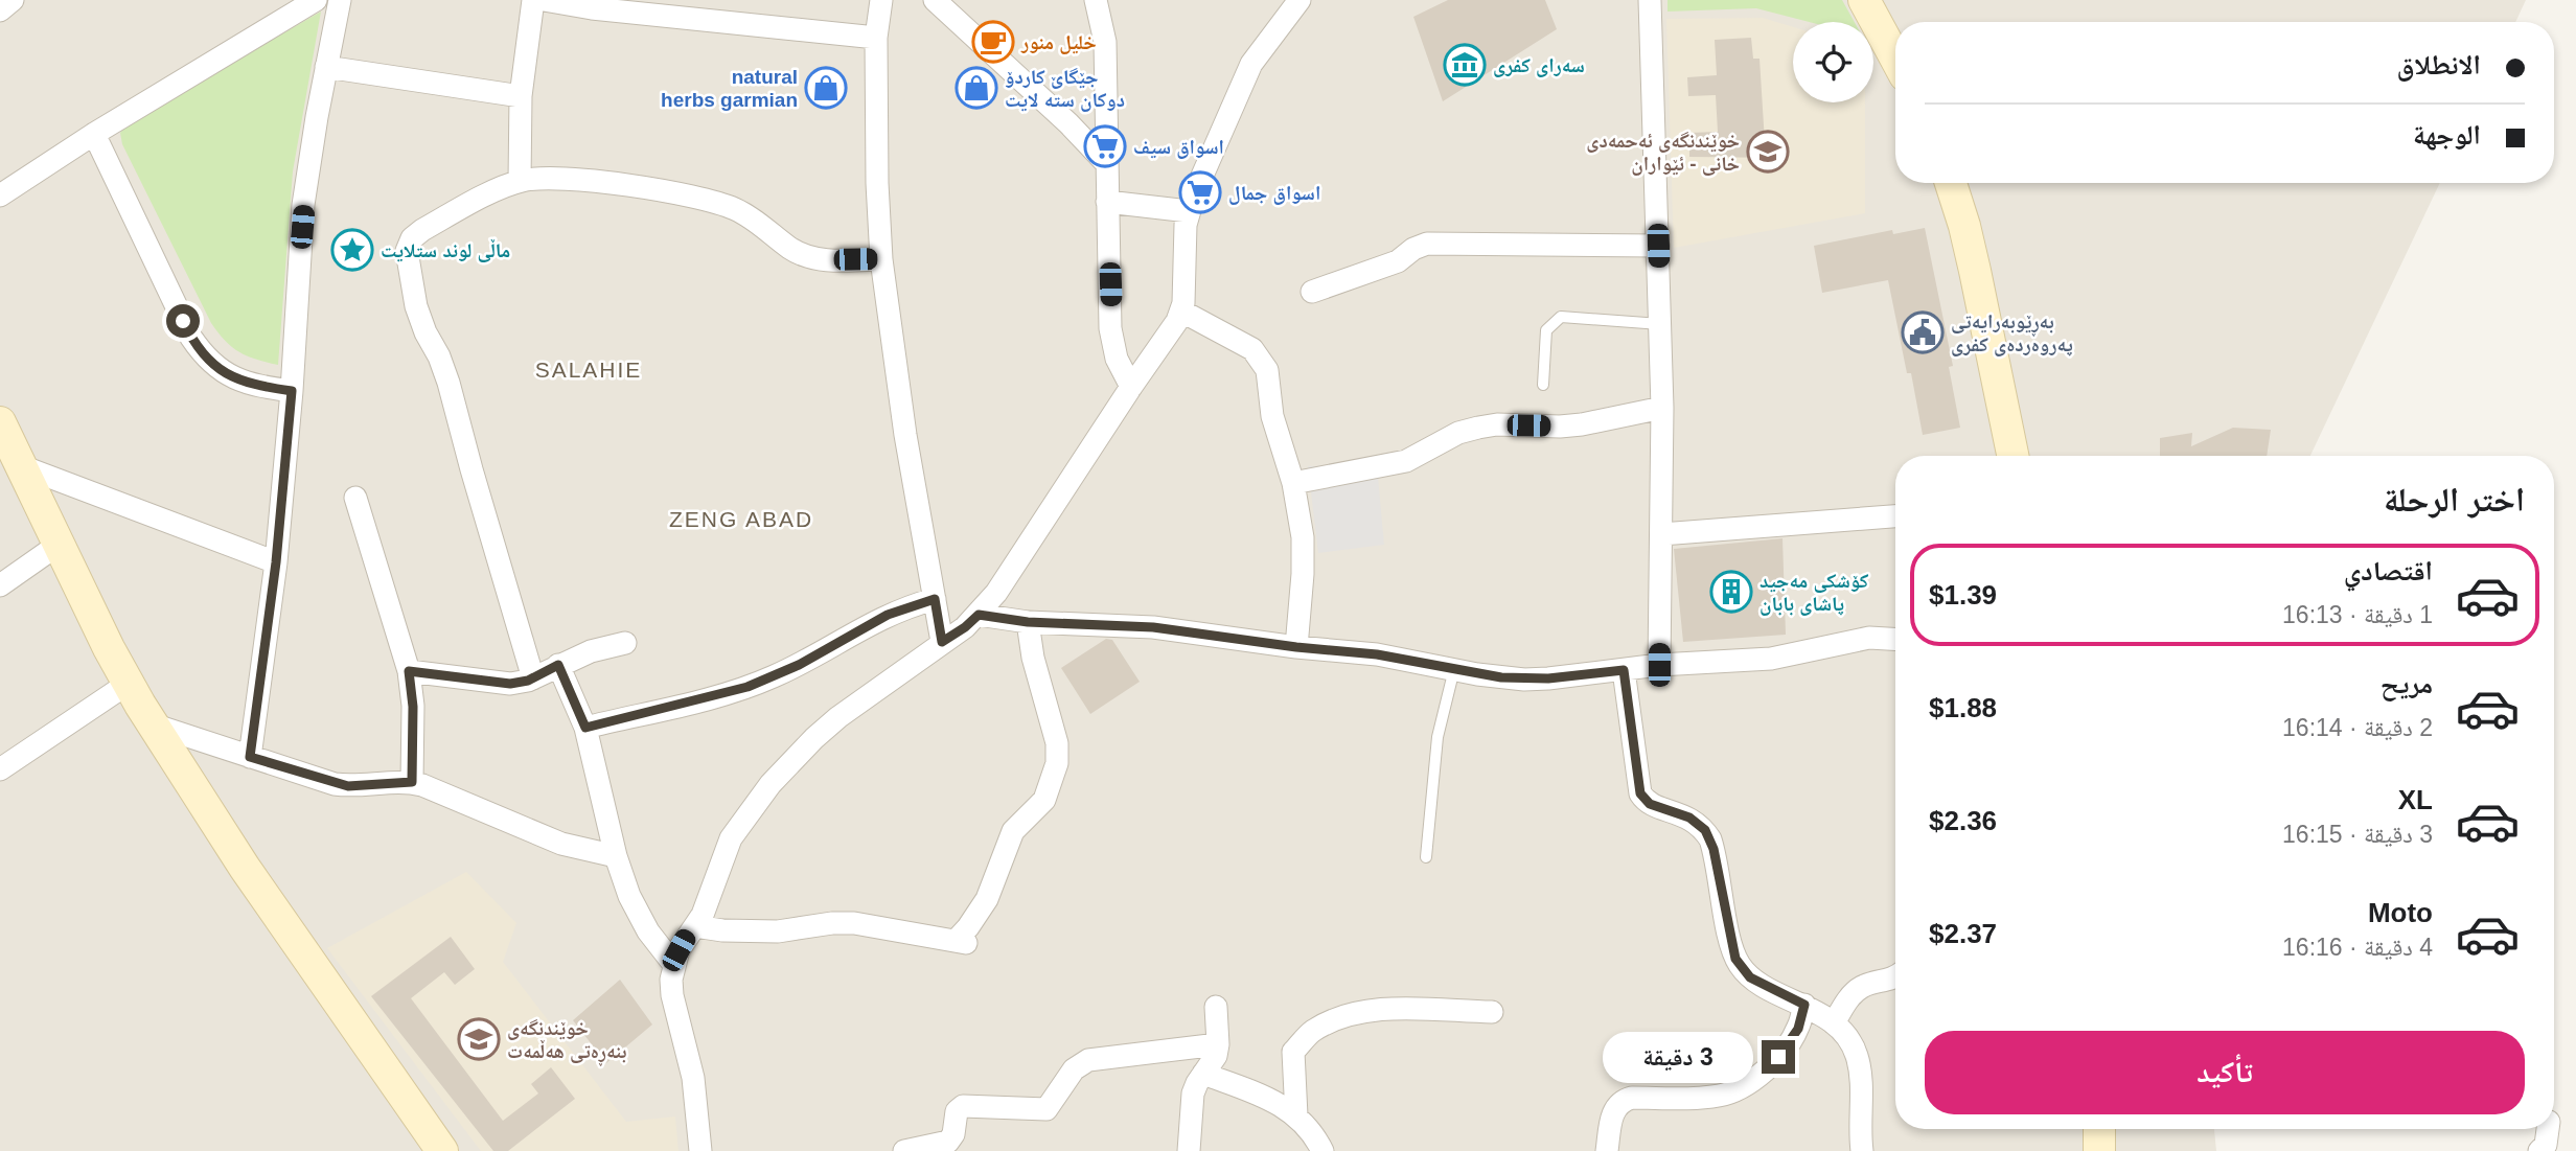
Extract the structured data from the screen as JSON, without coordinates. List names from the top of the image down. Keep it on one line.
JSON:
{"districts":["SALAHIE","ZENG ABAD"],"places":{"cafe":["خلیل منور"],"museum":["سەرای کفری"],"shop":["natural herbs garmian","جێگاێ کاردۆ دوکان ستە لایت"],"supermarket":["اسواق سيف","اسواق جمال"],"school or university":["خوێندنگەی ئەحمەدی خانی - ئێواران","خوێندنگەی بنەڕەتی هەڵمەت"],"place":["ماڵی لوند ستلایت"],"public building":["بەڕێوبەرایەتی پەروەردەی کفری"],"building":["کۆشکی مەجید پاشای بابان"]},"page":{"banner":["الانطلاق","الوجهة"],"heading":"اختر الرحلة","list":[{"name":"اقتصادي","note":"1 دقيقة · 16:13","value":"$1.39"},{"name":"مريح","note":"2 دقيقة · 16:14","value":"$1.88"},{"name":"XL","note":"3 دقيقة · 16:15","value":"$2.36"},{"name":"Moto","note":"4 دقيقة · 16:16","value":"$2.37"}],"buttons":"تأكيد","bubble":"3 دقيقة"}}
